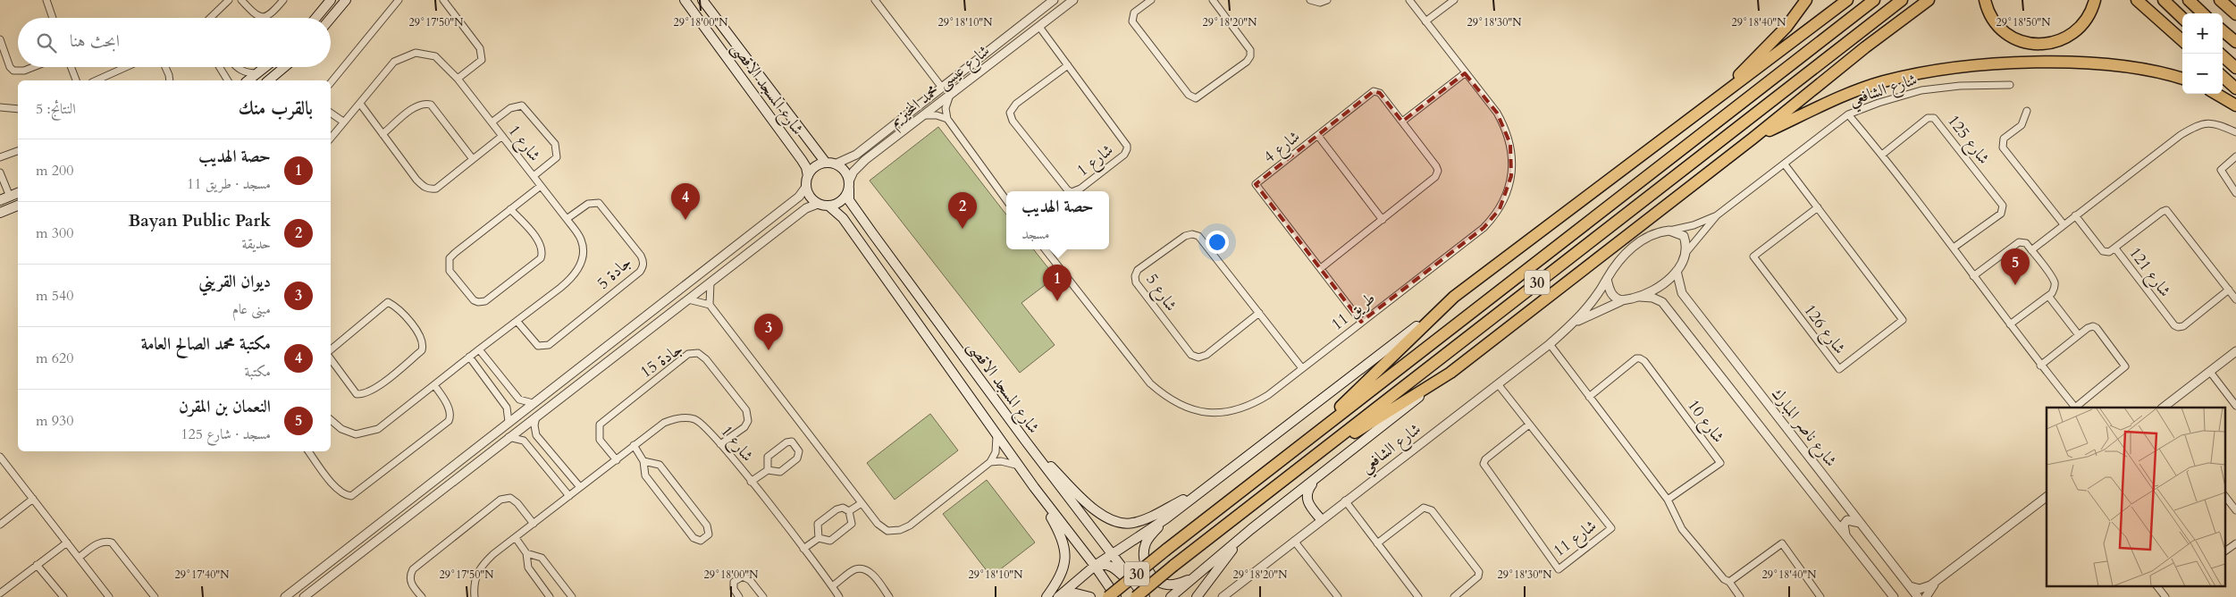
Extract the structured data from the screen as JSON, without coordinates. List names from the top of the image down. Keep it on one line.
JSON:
{"streets":{"highway":["30"],"main road":["شارع المسجد الاقصى"],"street":["شارع عيسى محمد المخيزيم","شارع الشافعي","شارع 125","شارع 1","شارع 4","شارع 121","جادة 5","شارع 5","طريق 11","شارع 126","جادة 15","شارع 10","شارع ناصر المبارك","شارع 11"]},"crossings":[["شارع عيسى محمد المخيزيم","شارع المسجد الاقصى"],["شارع عيسى محمد المخيزيم","شارع 1"],["شارع الشافعي","شارع 126"],["شارع الشافعي","شارع 11"],["شارع 1","جادة 5"],["شارع 1","جادة 15"],["شارع 4","طريق 11"],["شارع 5","طريق 11"]],"page":{"map_buttons":["+","−"],"search":"ابحث هنا","heading":["بالقرب منك","النتائج: 5"],"list":[{"mark":"1","name":"حصة الهديب","note":"مسجد · طريق 11","value":"200 m"},{"mark":"2","name":"Bayan Public Park","note":"حديقة","value":"300 m"},{"mark":"3","name":"ديوان القريني","note":"مبنى عام","value":"540 m"},{"mark":"4","name":"مكتبة محمد الصالح العامة","note":"مكتبة","value":"620 m"},{"mark":"5","name":"النعمان بن المقرن","note":"مسجد · شارع 125","value":"930 m"}],"pins":["4","2","5","1","3"],"popup":["حصة الهديب","مسجد"]},"coordinates":["29°17'50\"N","29°18'00\"N","29°18'10\"N","29°18'20\"N","29°18'30\"N","29°18'40\"N","29°18'50\"N","29°17'40\"N"]}
